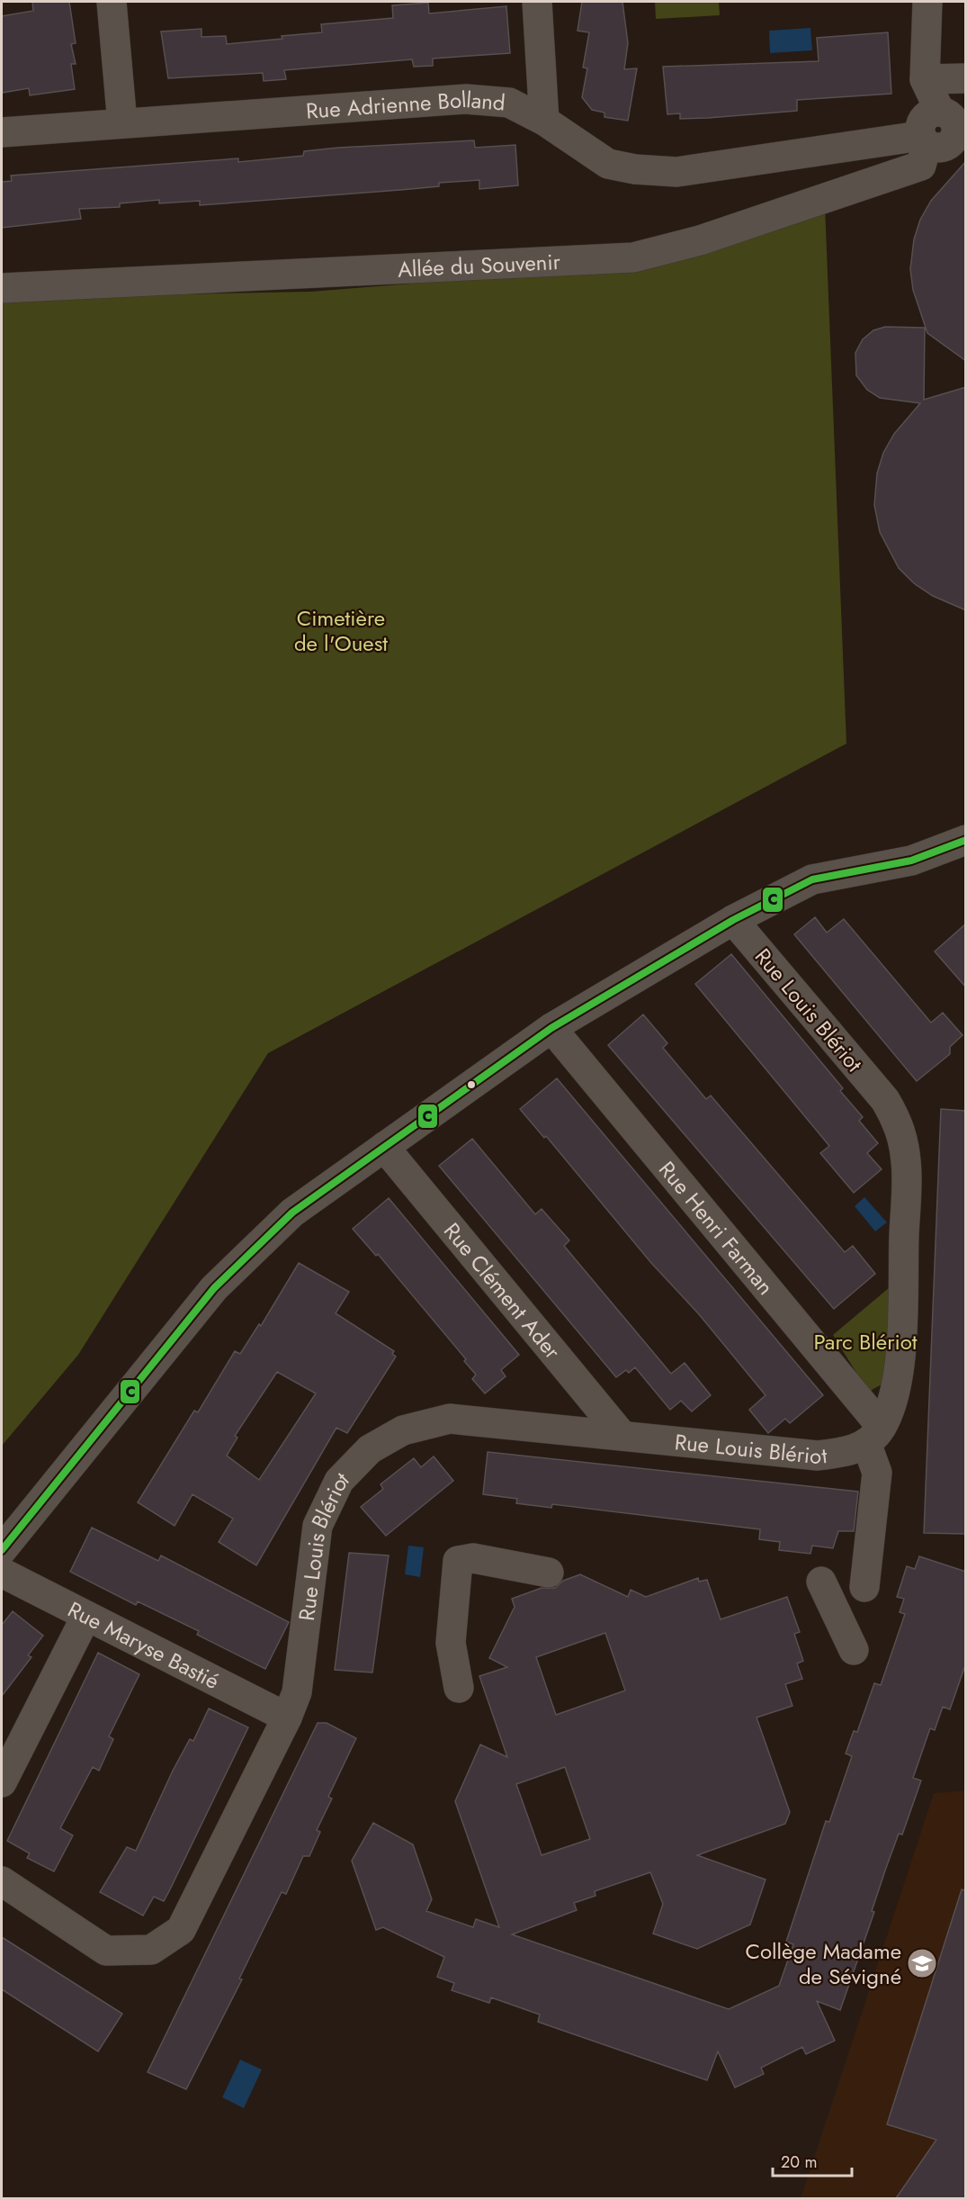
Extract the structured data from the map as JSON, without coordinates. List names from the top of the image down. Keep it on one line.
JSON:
{"streets":{"street":["Rue Adrienne Bolland","Allée du Souvenir","Rue Louis Blériot","Rue Henri Farman","Rue Clément Ader","Rue Maryse Bastié"]},"crossings":[["Rue Adrienne Bolland","Allée du Souvenir"],["Rue Louis Blériot","Rue Henri Farman"],["Rue Louis Blériot","Rue Clément Ader"],["Rue Louis Blériot","Rue Maryse Bastié"]],"parks":["Cimetière de l'Ouest","Parc Blériot"],"places":{"school or university":["Collège Madame de Sévigné"]},"lines":["transit line C"],"scale_bar":"20 m"}
